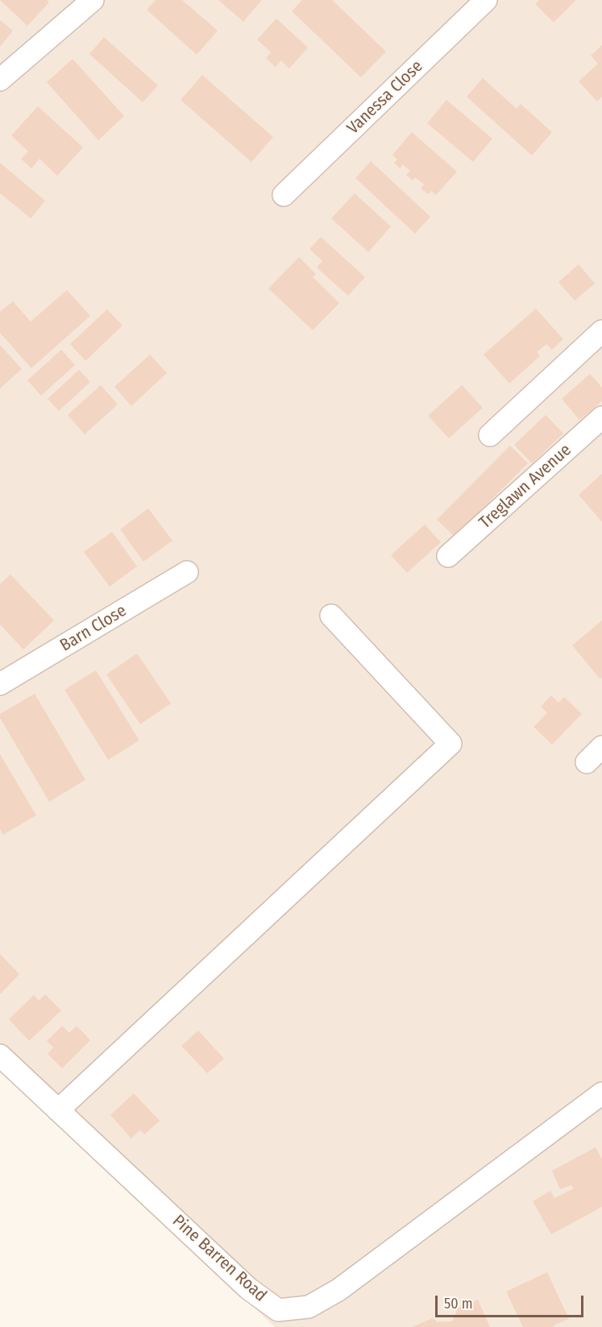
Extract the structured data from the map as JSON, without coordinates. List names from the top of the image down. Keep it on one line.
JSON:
{"streets":{"street":["Vanessa Close","Treglawn Avenue","Barn Close","Pine Barren Road"]},"scale_bar":"50 m"}
